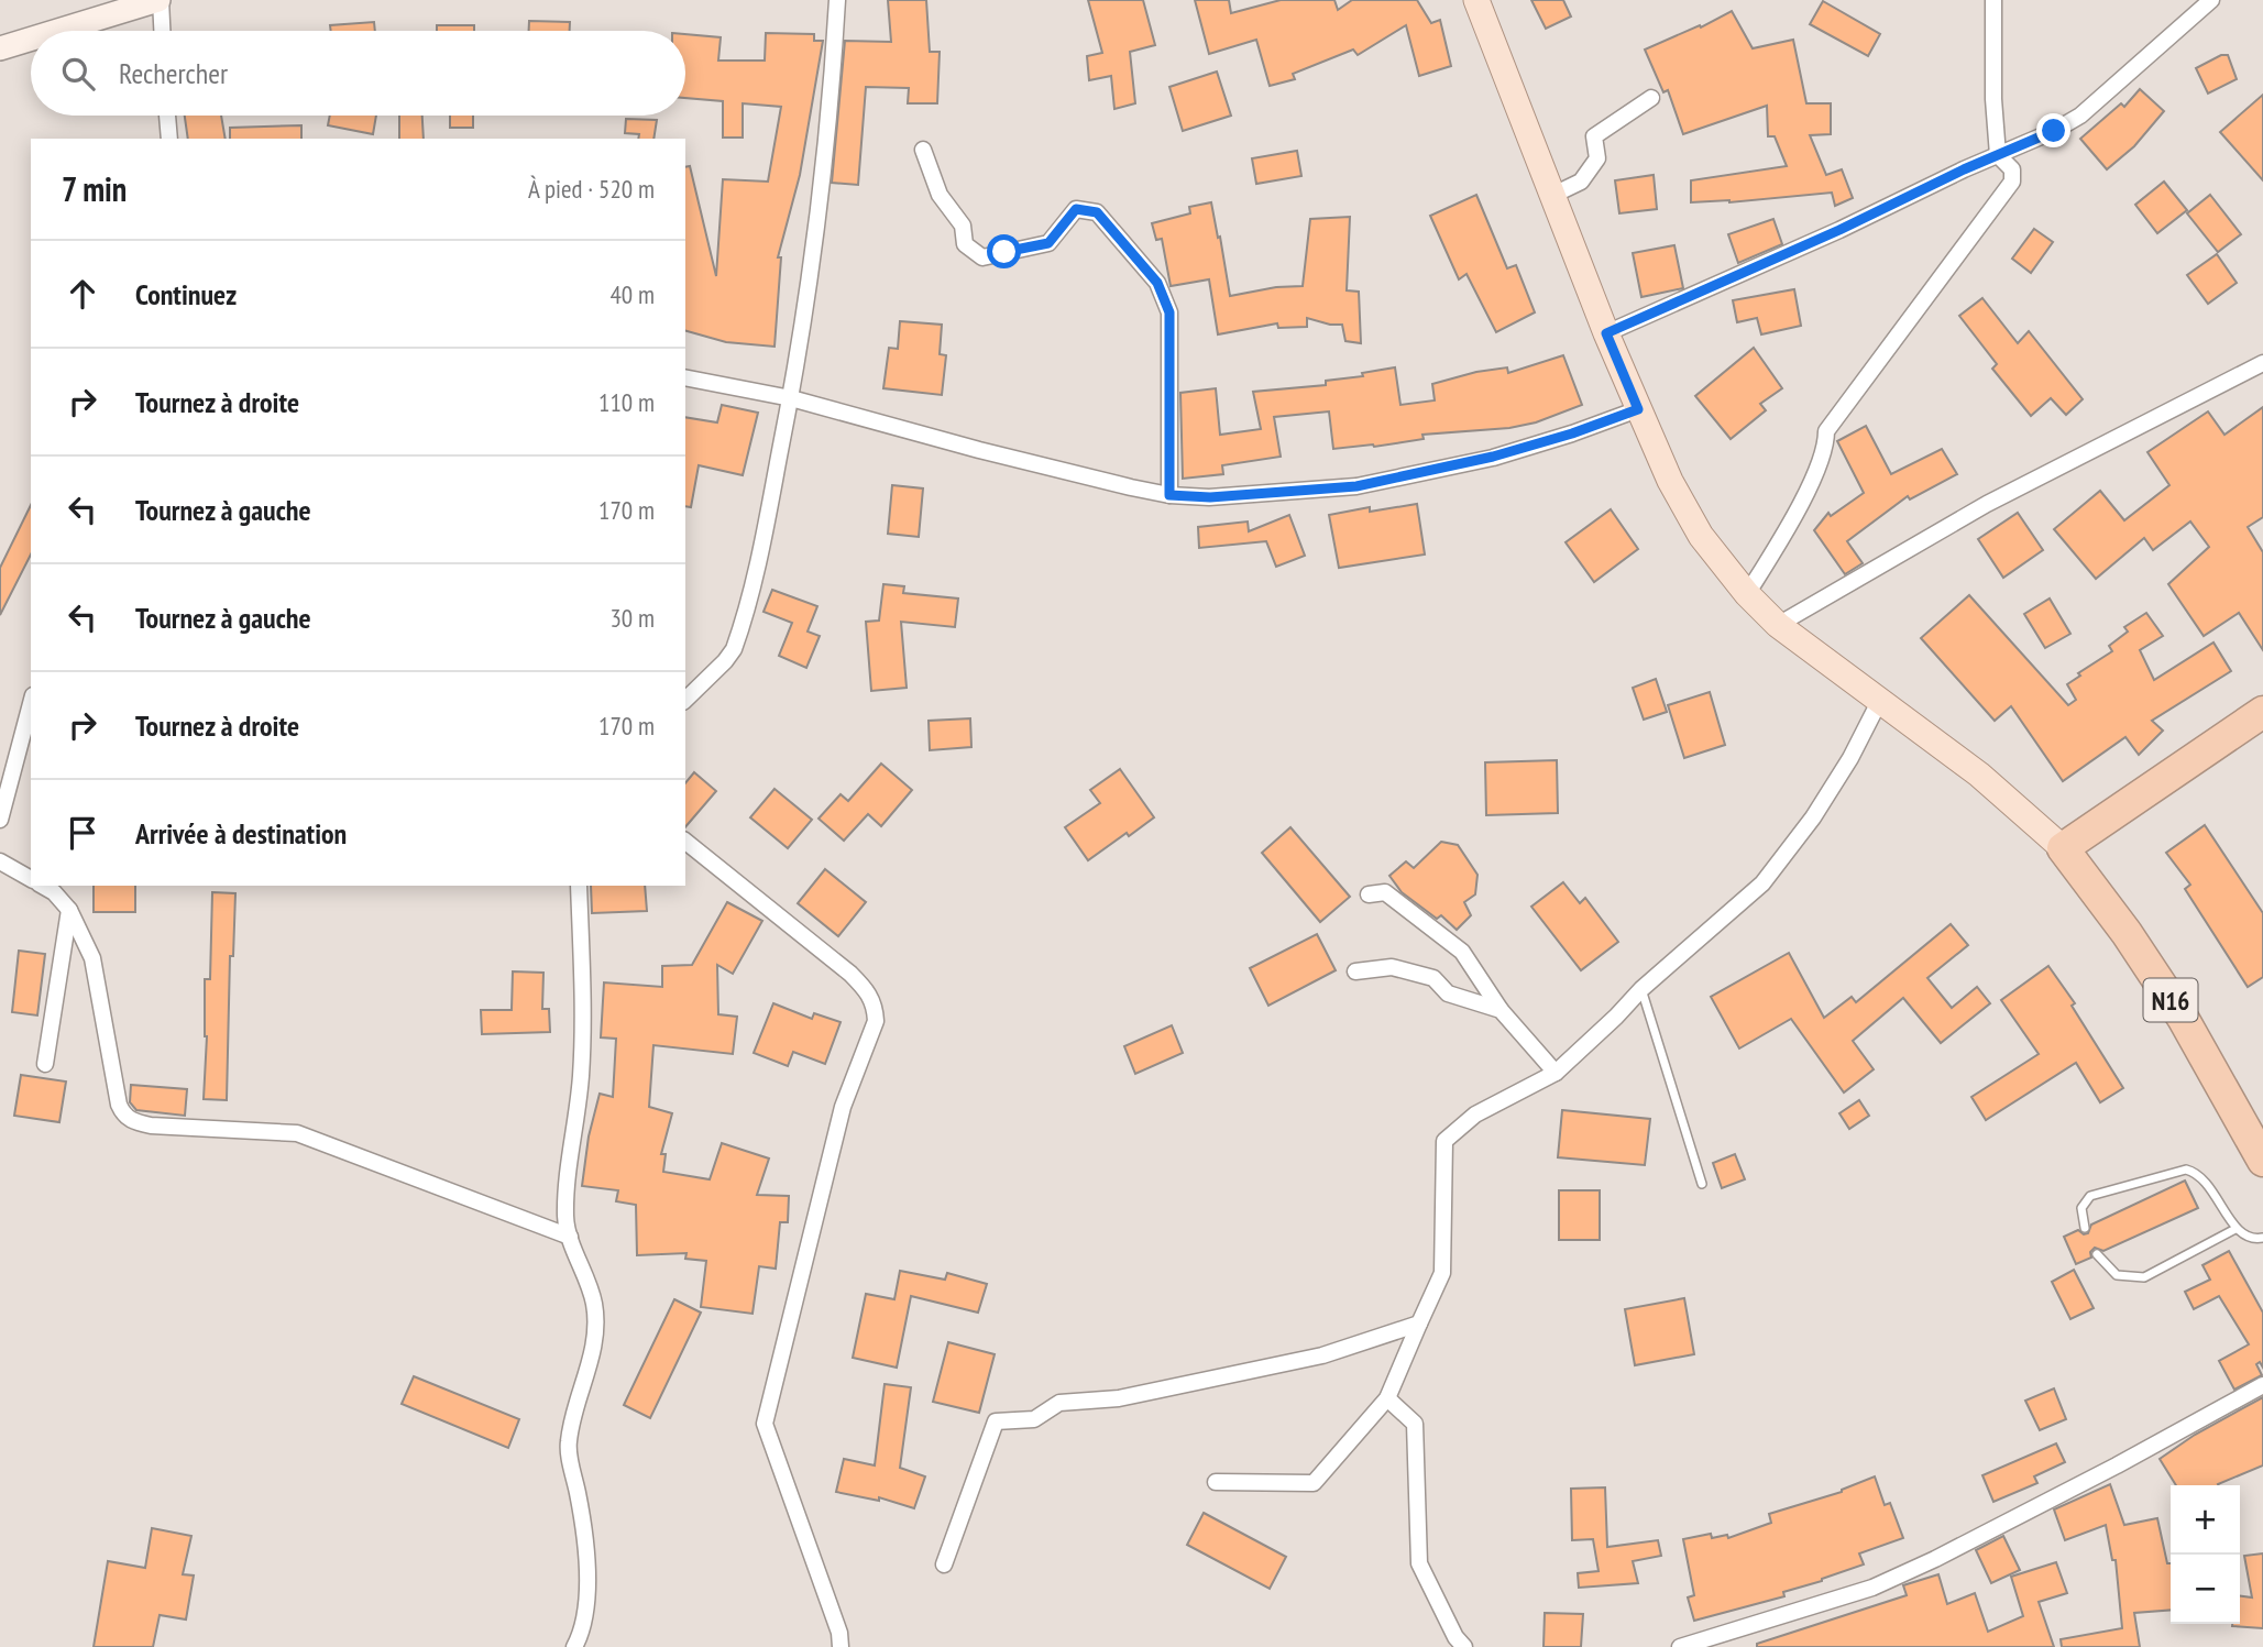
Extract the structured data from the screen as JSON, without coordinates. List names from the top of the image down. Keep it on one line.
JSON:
{"streets":{"highway":["N16"]},"page":{"search":"Rechercher","heading":["7 min","À pied · 520 m"],"list":[["Continuez","40 m"],["Tournez à droite","110 m"],["Tournez à gauche","170 m"],["Tournez à gauche","30 m"],["Tournez à droite","170 m"],"Arrivée à destination"],"map_buttons":["+","−"]}}
